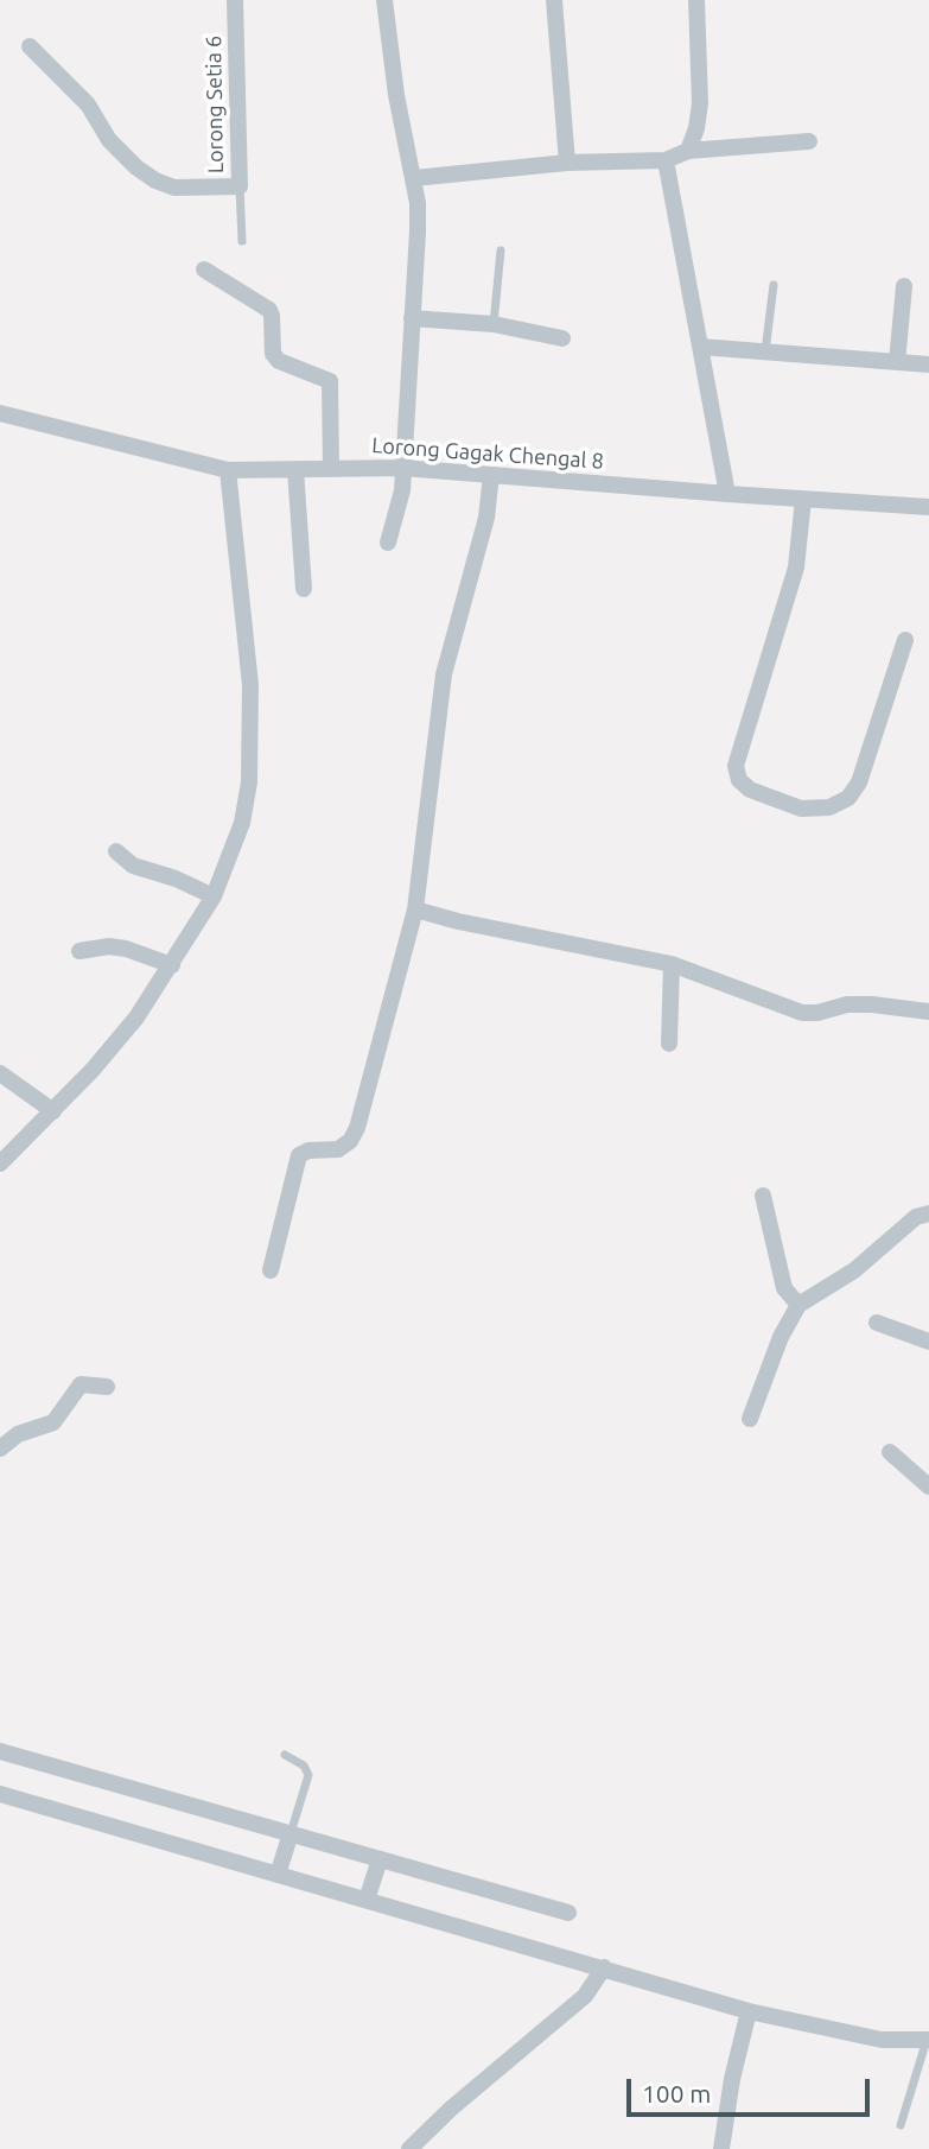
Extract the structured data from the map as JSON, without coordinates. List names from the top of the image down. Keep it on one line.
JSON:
{"streets":{"street":["Lorong Setia 6","Lorong Gagak Chengal 8"]},"scale_bar":"100 m"}
